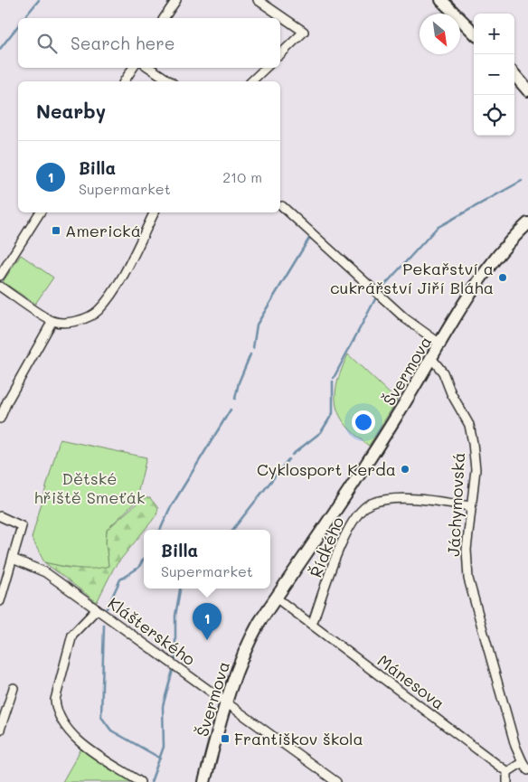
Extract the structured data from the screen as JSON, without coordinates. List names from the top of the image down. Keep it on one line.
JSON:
{"streets":{"street":["Švermova","Jáchymovská","Řídkého","Klášterského","Mánesova"]},"crossings":[["Švermova","Jáchymovská"],["Švermova","Klášterského"],["Švermova","Mánesova"],["Jáchymovská","Řídkého"],["Řídkého","Mánesova"]],"parks":["Dětské hřiště Smeťák"],"places":{"transit":["Americká","Františkov škola"],"other":["Pekařství a cukrářství Jiří Bláha","Cyklosport Kerda"]},"north":"bottom right","page":{"map_buttons":["+","−"],"search":"Search here","heading":"Nearby","list":[{"mark":"1","name":"Billa","note":"Supermarket","value":"210 m"}],"popup":["Billa","Supermarket"],"pins":"1"}}
